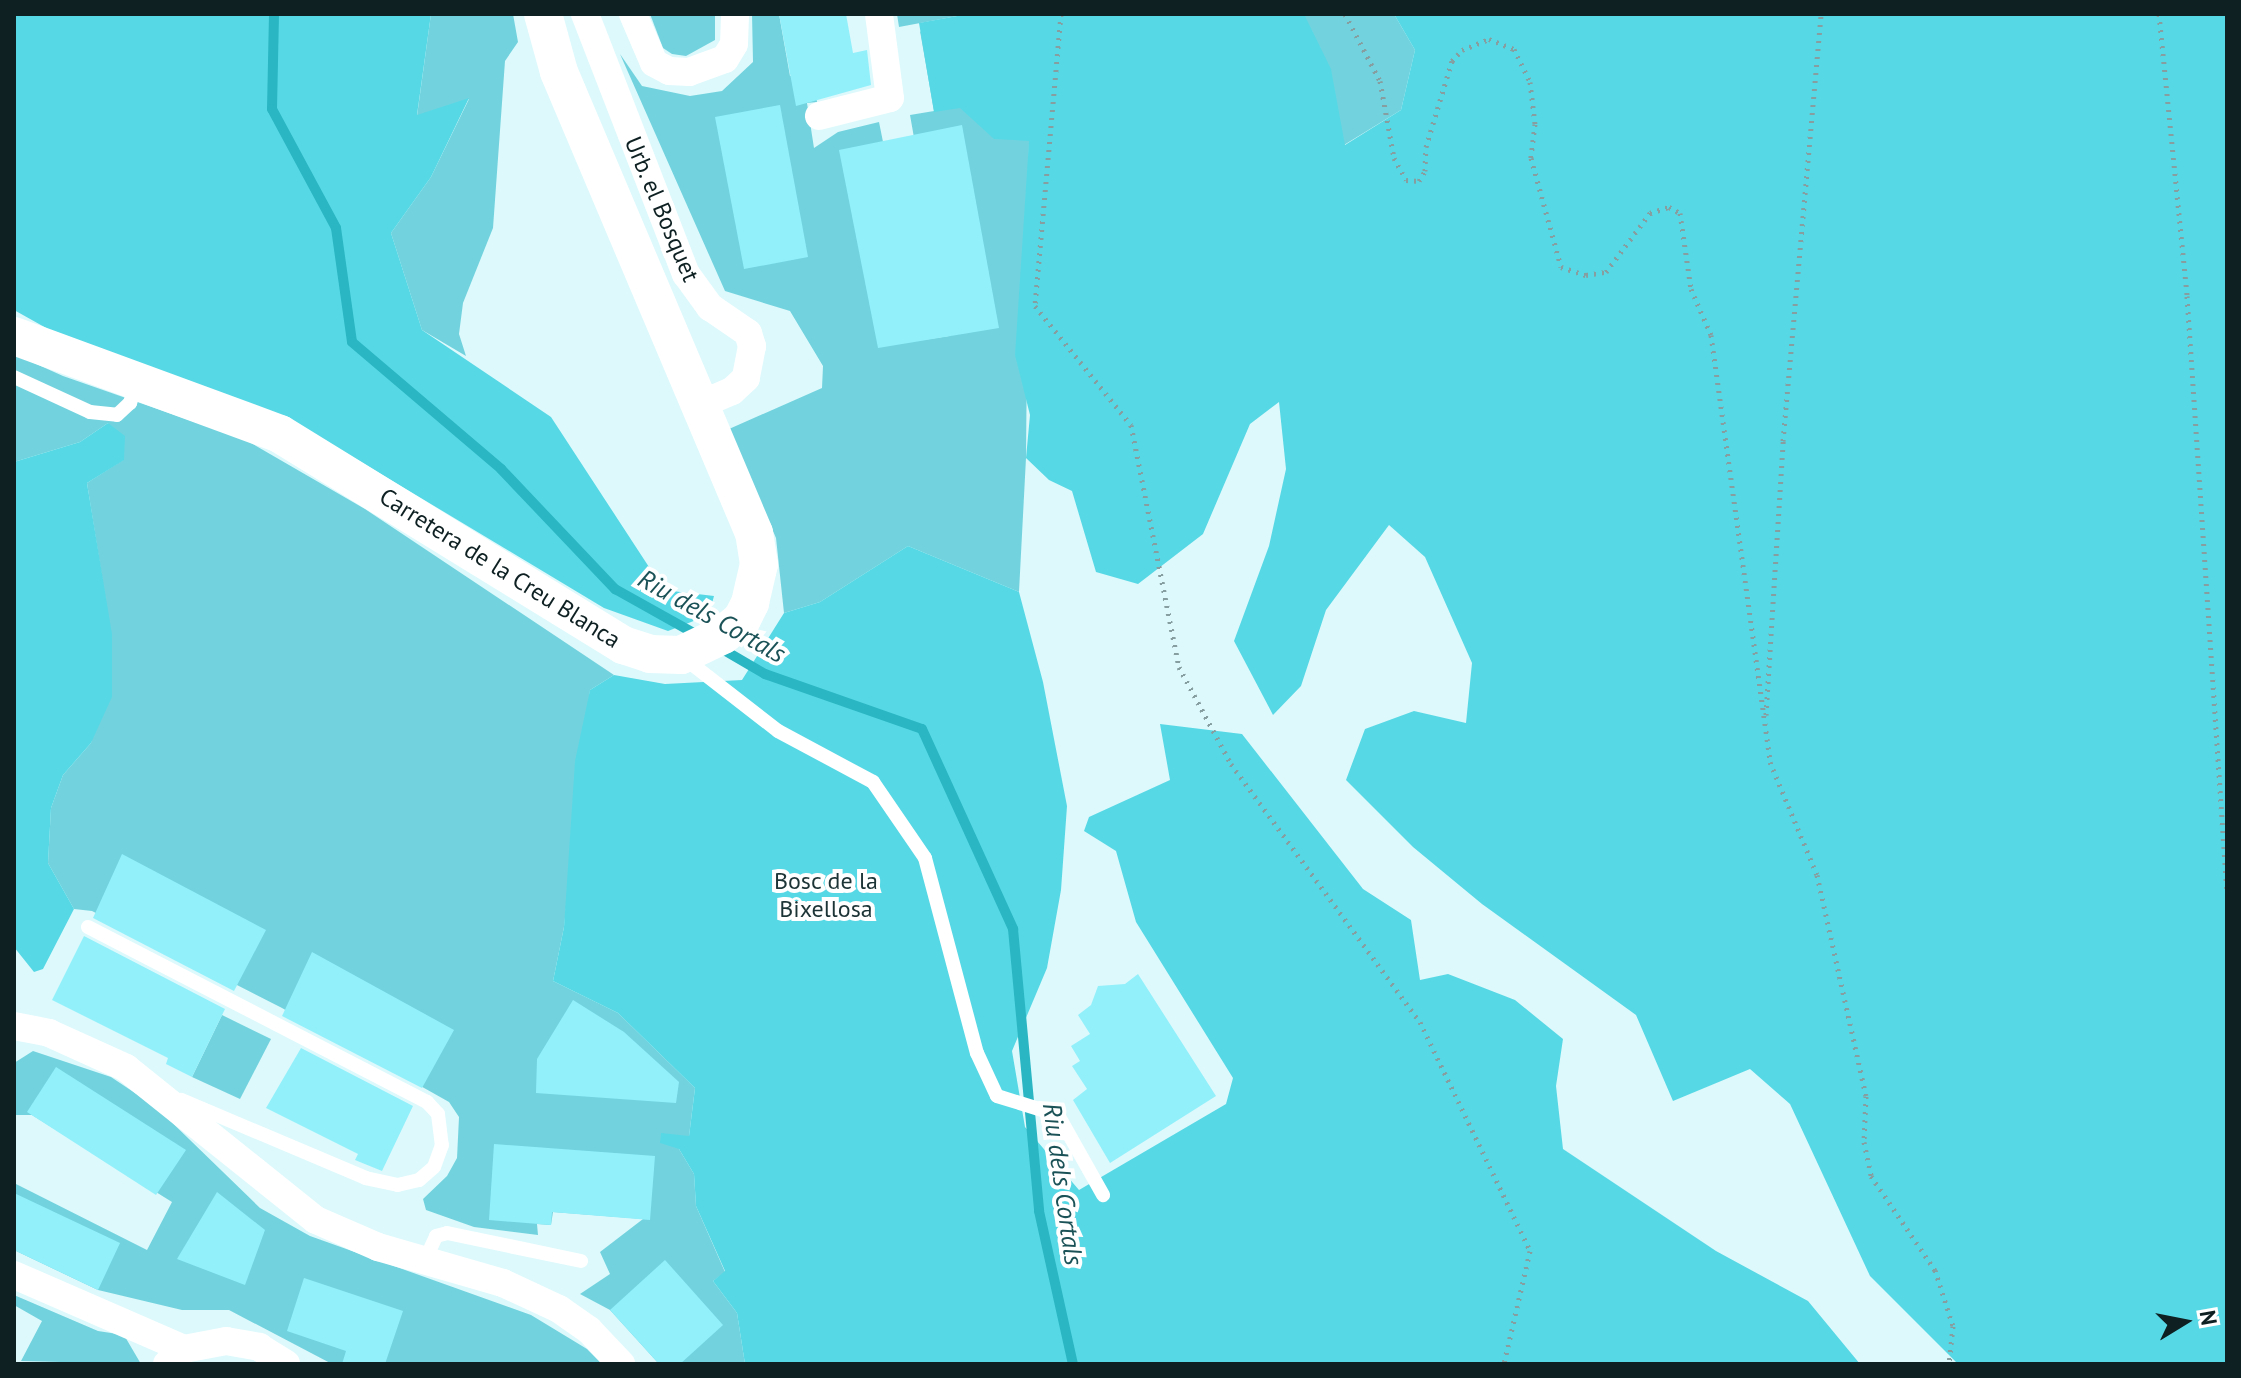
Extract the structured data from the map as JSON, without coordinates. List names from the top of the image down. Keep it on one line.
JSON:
{"streets":{"main road":["Carretera de la Creu Blanca"],"street":["Urb. el Bosquet"]},"water":["Riu dels Cortals"],"parks":["Bosc de la Bixellosa"],"north":"right"}
